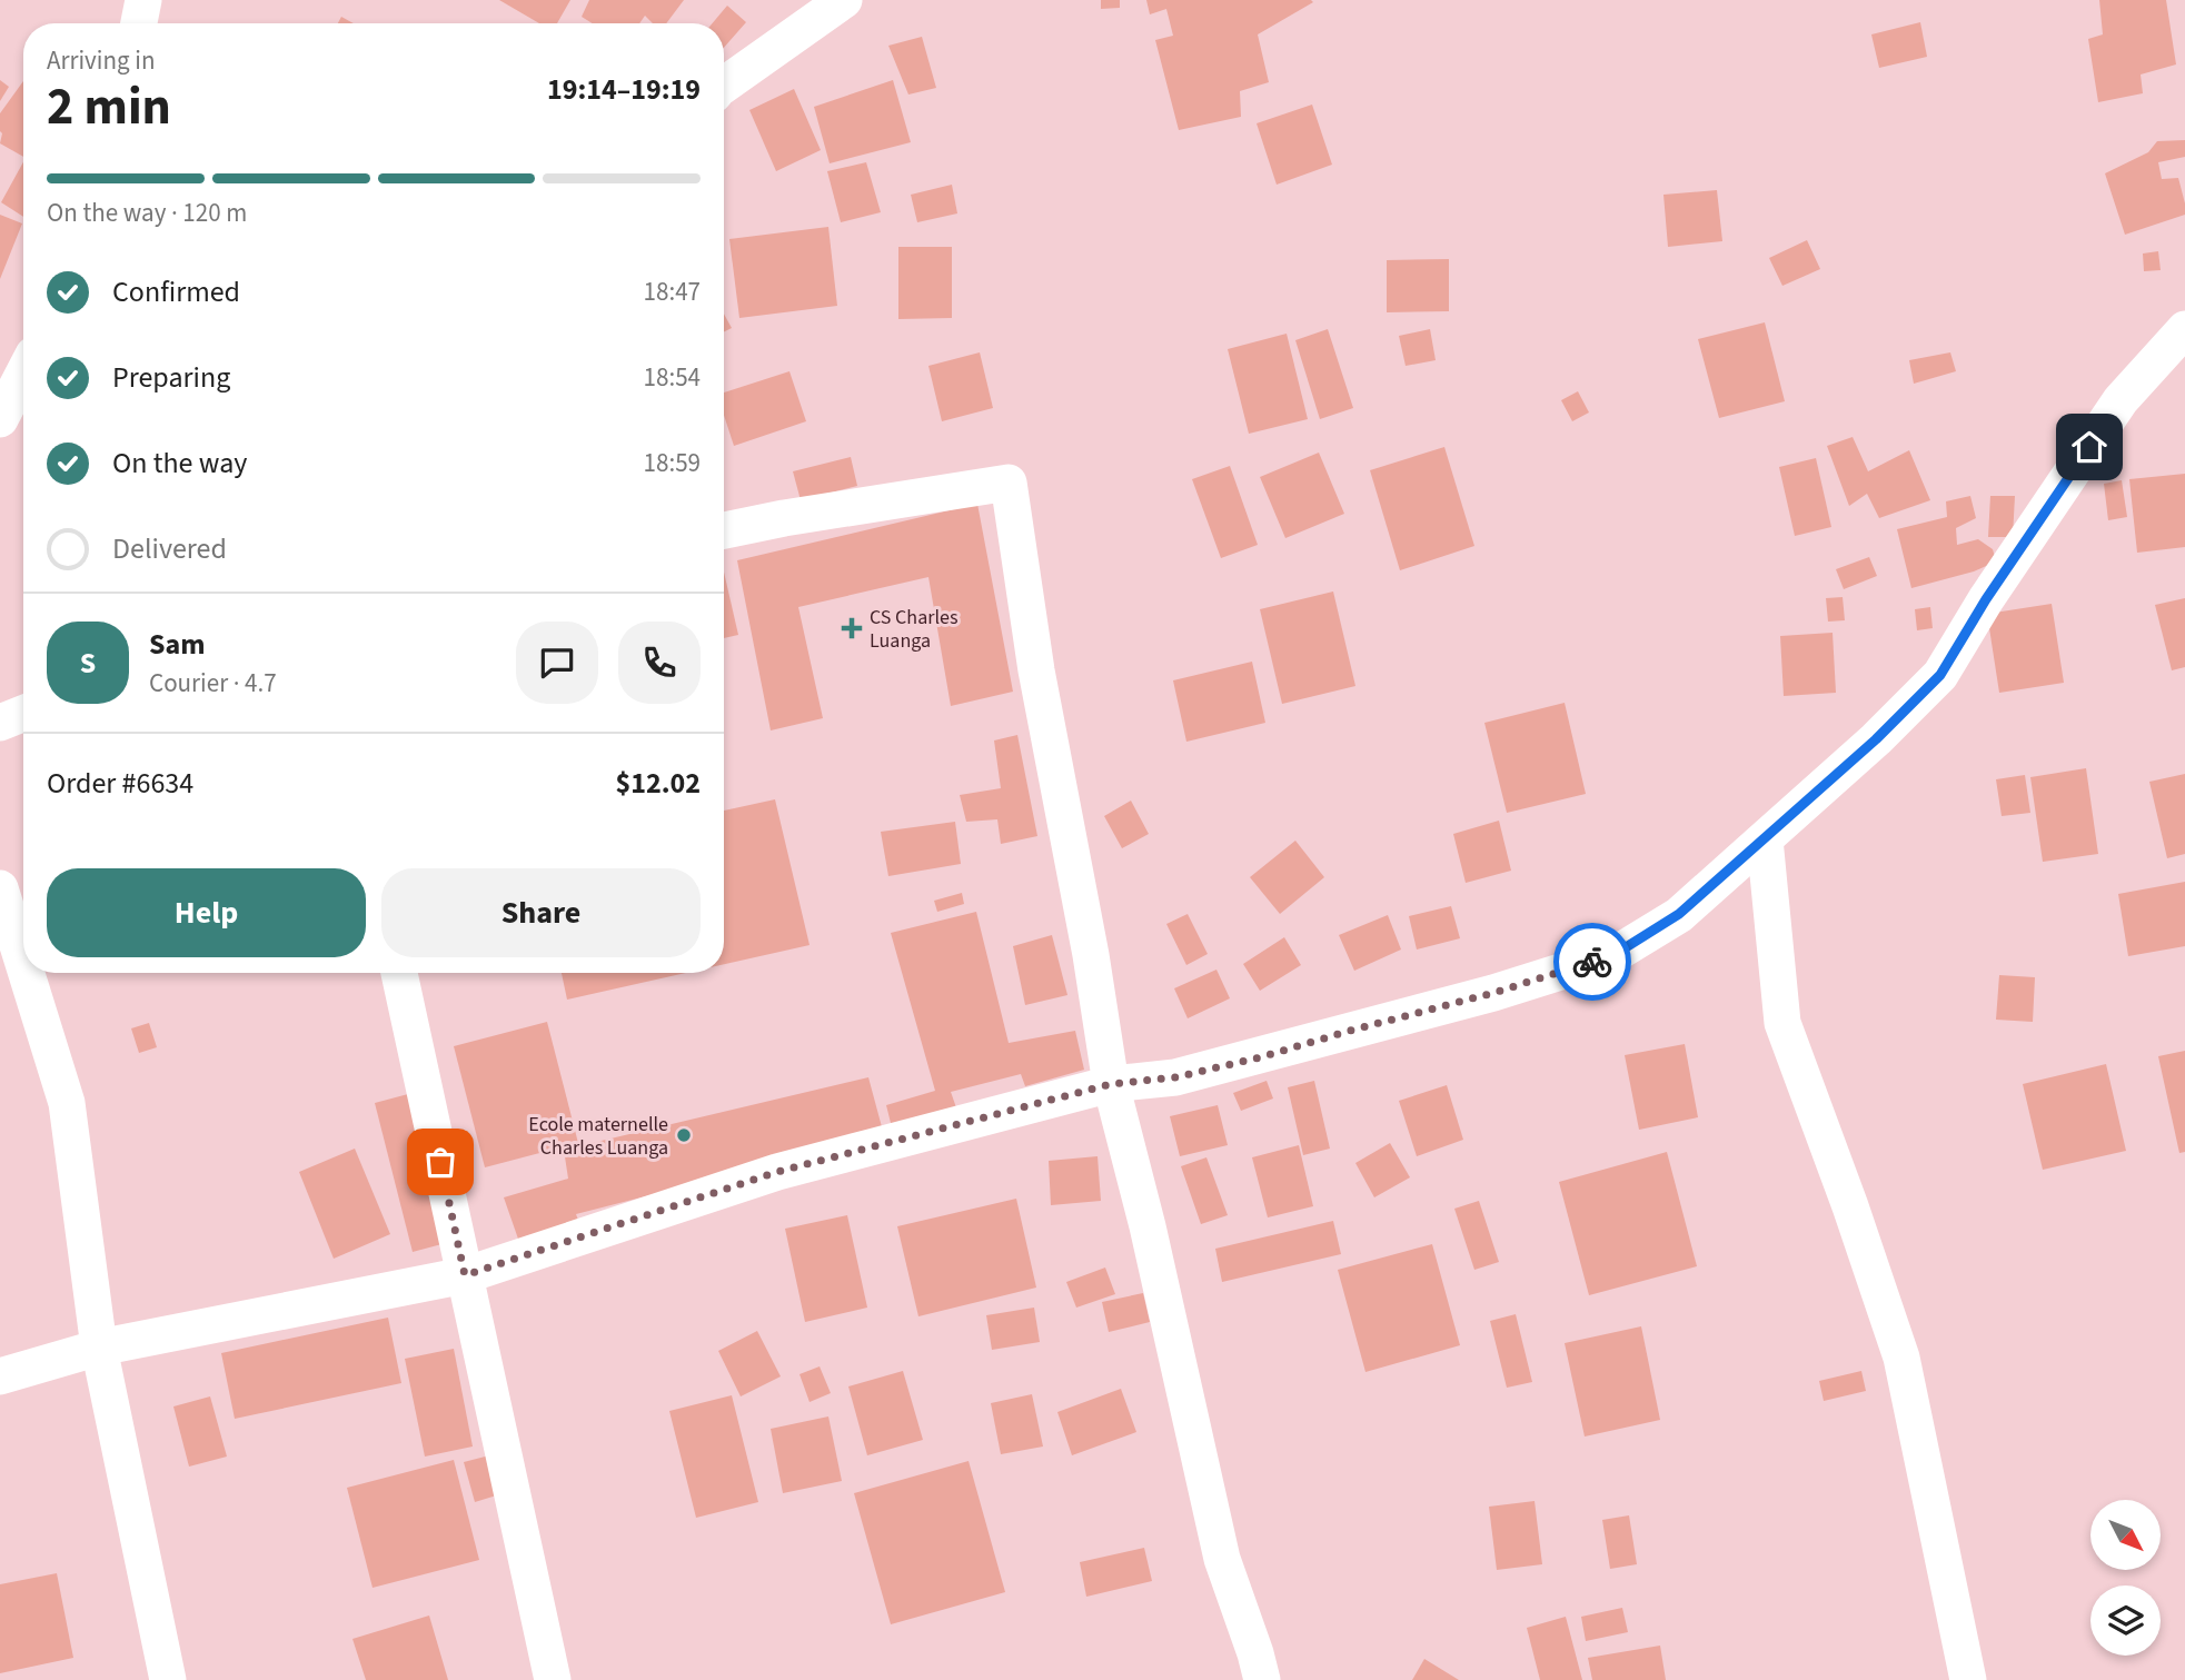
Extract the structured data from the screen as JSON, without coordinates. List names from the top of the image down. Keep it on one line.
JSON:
{"places":{"health":["CS Charles Luanga"],"other":["Ecole maternelle Charles Luanga"]},"north":"bottom right","page":{"heading":["2 min","Arriving in","19:14–19:19"],"panel":["Sam","Courier · 4.7","Order #6634","$12.02"],"bar":"On the way · 120 m","list":[["Confirmed","18:47"],["Preparing","18:54"],["On the way","18:59"],"Delivered"],"round":"S","buttons":["Help","Share"]}}
